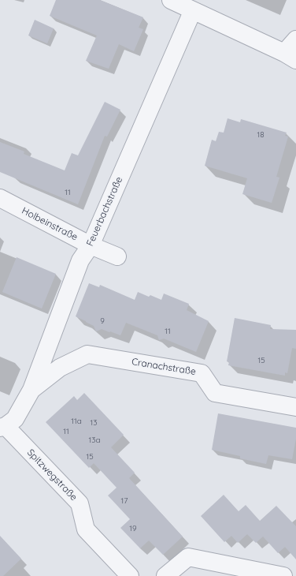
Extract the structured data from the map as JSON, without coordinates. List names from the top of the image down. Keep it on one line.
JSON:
{"streets":{"street":["Feuerbachstraße","Holbeinstraße","Cranachstraße","Spitzwegstraße"]},"crossings":[["Feuerbachstraße","Holbeinstraße"],["Feuerbachstraße","Cranachstraße"],["Feuerbachstraße","Spitzwegstraße"]],"house_numbers":["18","11","9","11","15","11a","13","11","13a","15","17","19"]}
